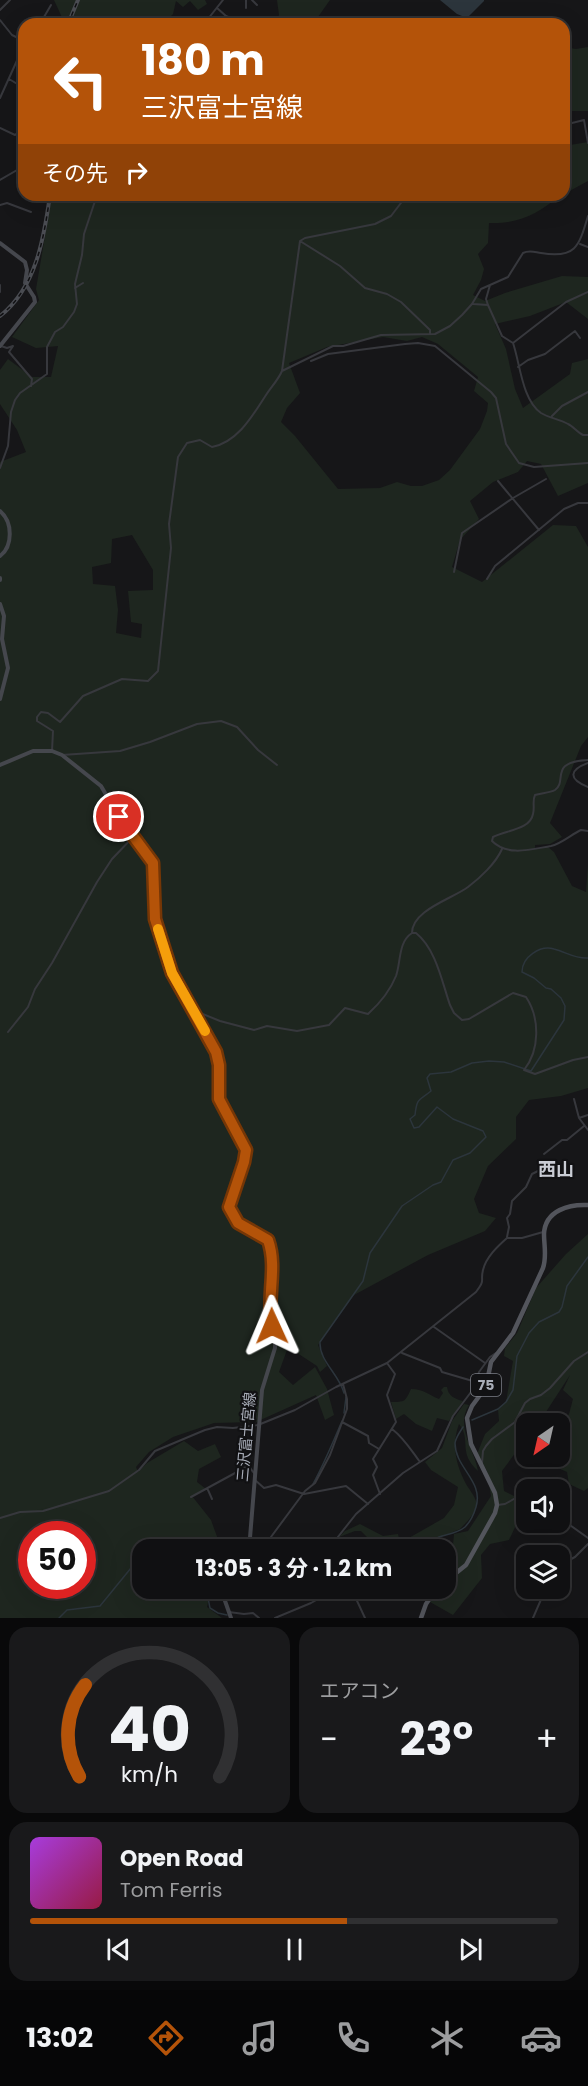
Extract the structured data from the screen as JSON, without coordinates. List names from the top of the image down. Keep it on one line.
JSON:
{"streets":{"main road":["75","三沢富士宮線"]},"districts":["西山"],"north":"bottom left","page":{"turn":["180 m","三沢富士宮線"],"then":"その先","limit":"50","trip":"13:05 · 3 分 · 1.2 km","tile":"エアコン","heat":["−","23°","+"],"song":["Open Road","Tom Ferris"],"tabs":"13:02","gauge":["40","km/h"]}}
